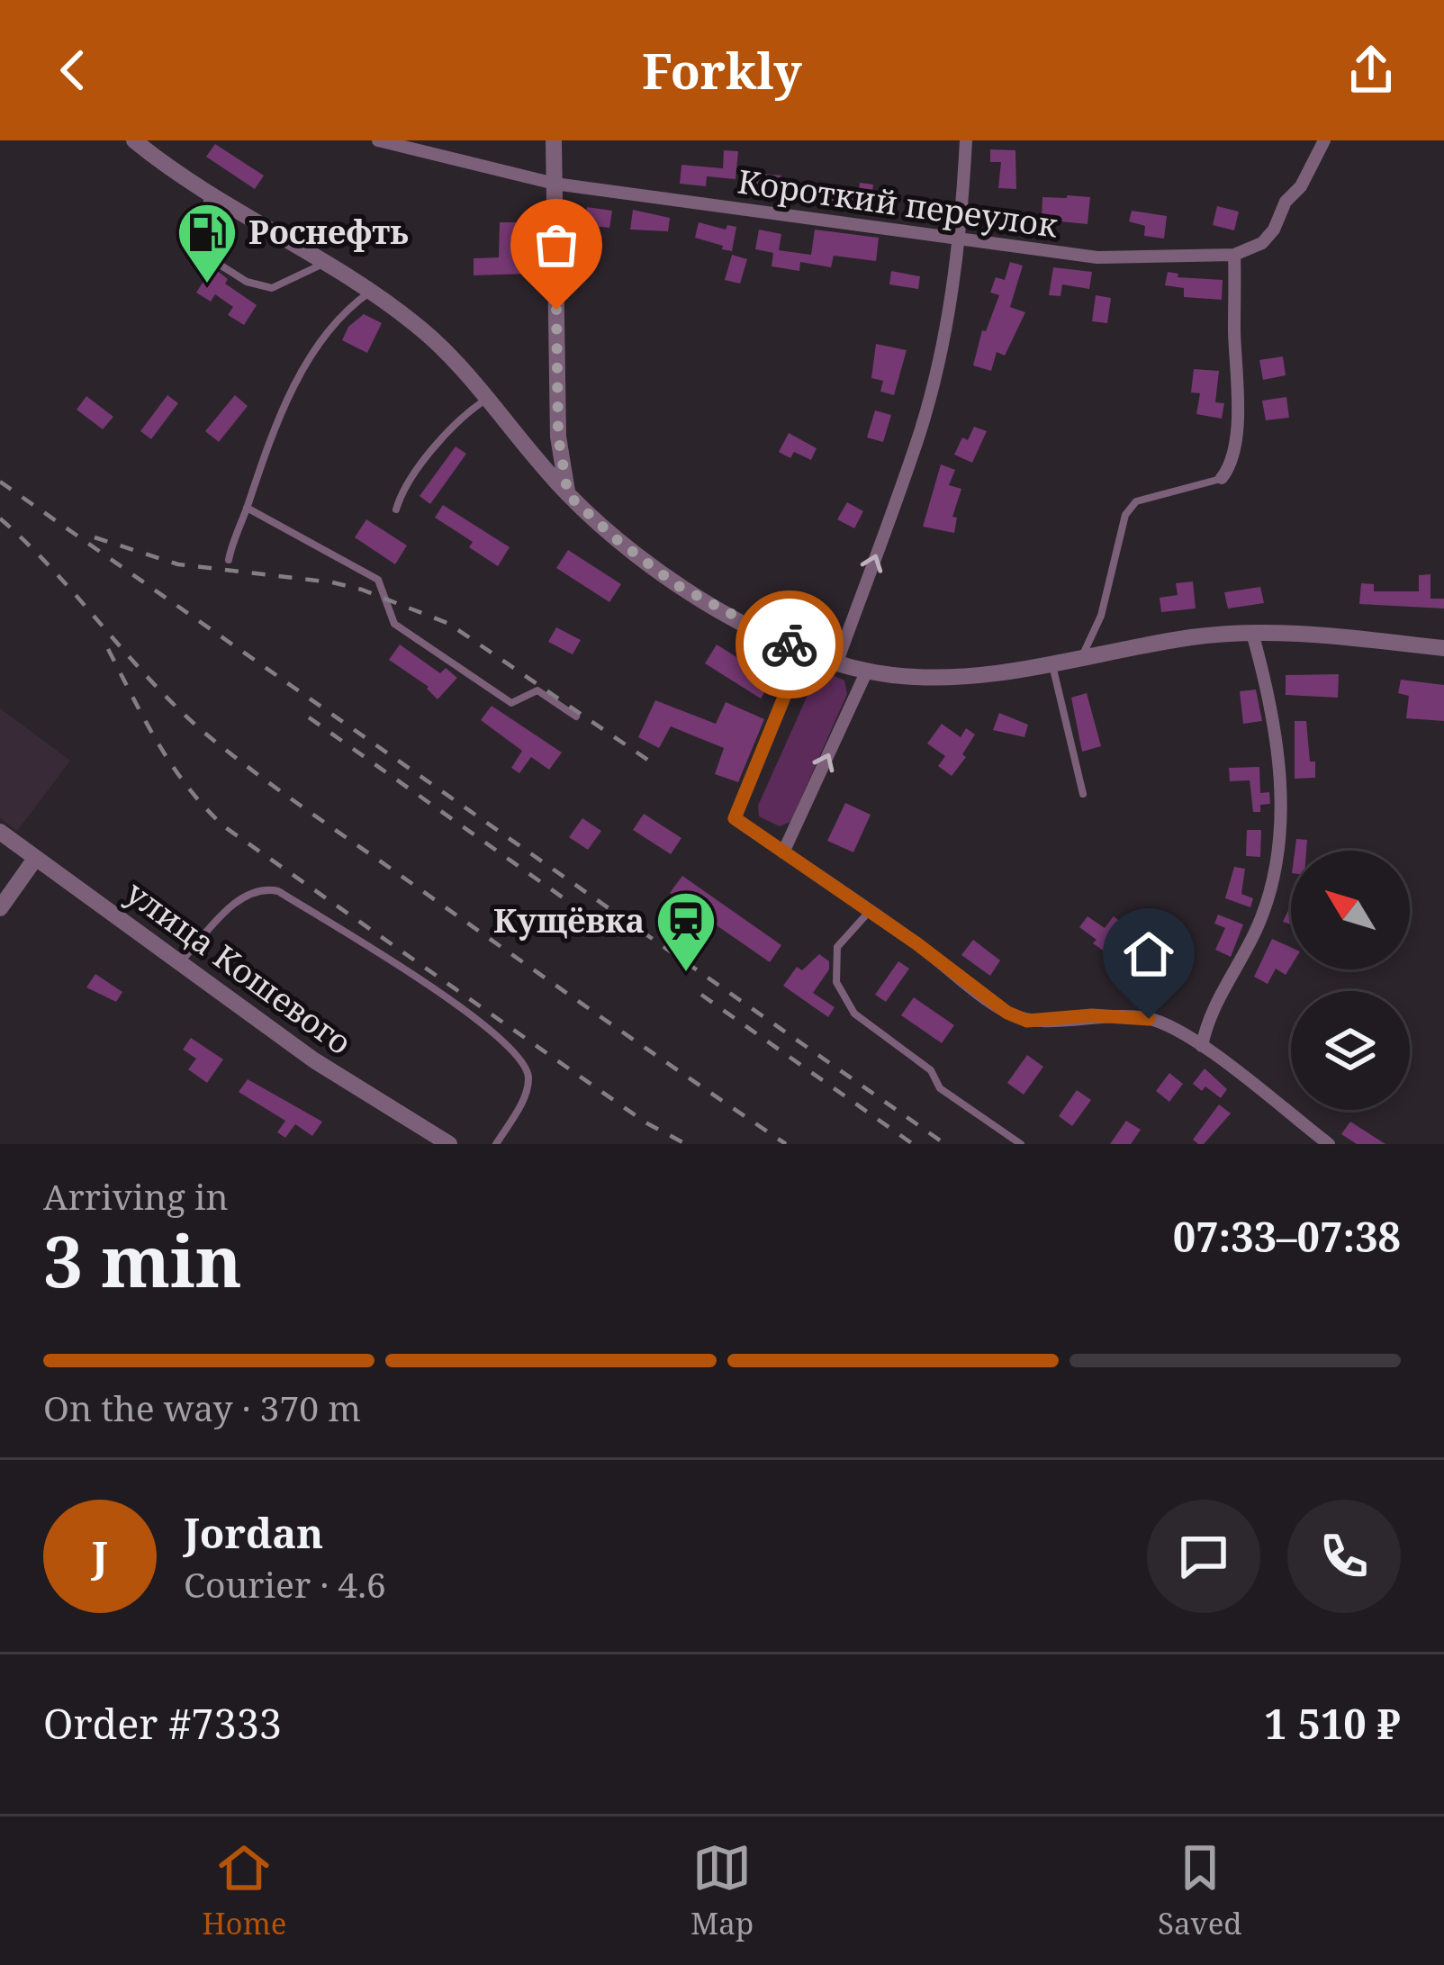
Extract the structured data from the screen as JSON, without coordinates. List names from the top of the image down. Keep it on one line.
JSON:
{"streets":{"street":["Короткий переулок","улица Кошевого"]},"places":{"fuel station":["Роснефть"],"station":["Кущёвка"]},"north":"top left","page":{"header":"Forkly","heading":["3 min","Arriving in","07:33–07:38"],"panel":["Jordan","Courier · 4.6","Order #7333","1 510 ₽"],"bar":"On the way · 370 m","round":"J","tabs":["Home","Map","Saved"]}}
